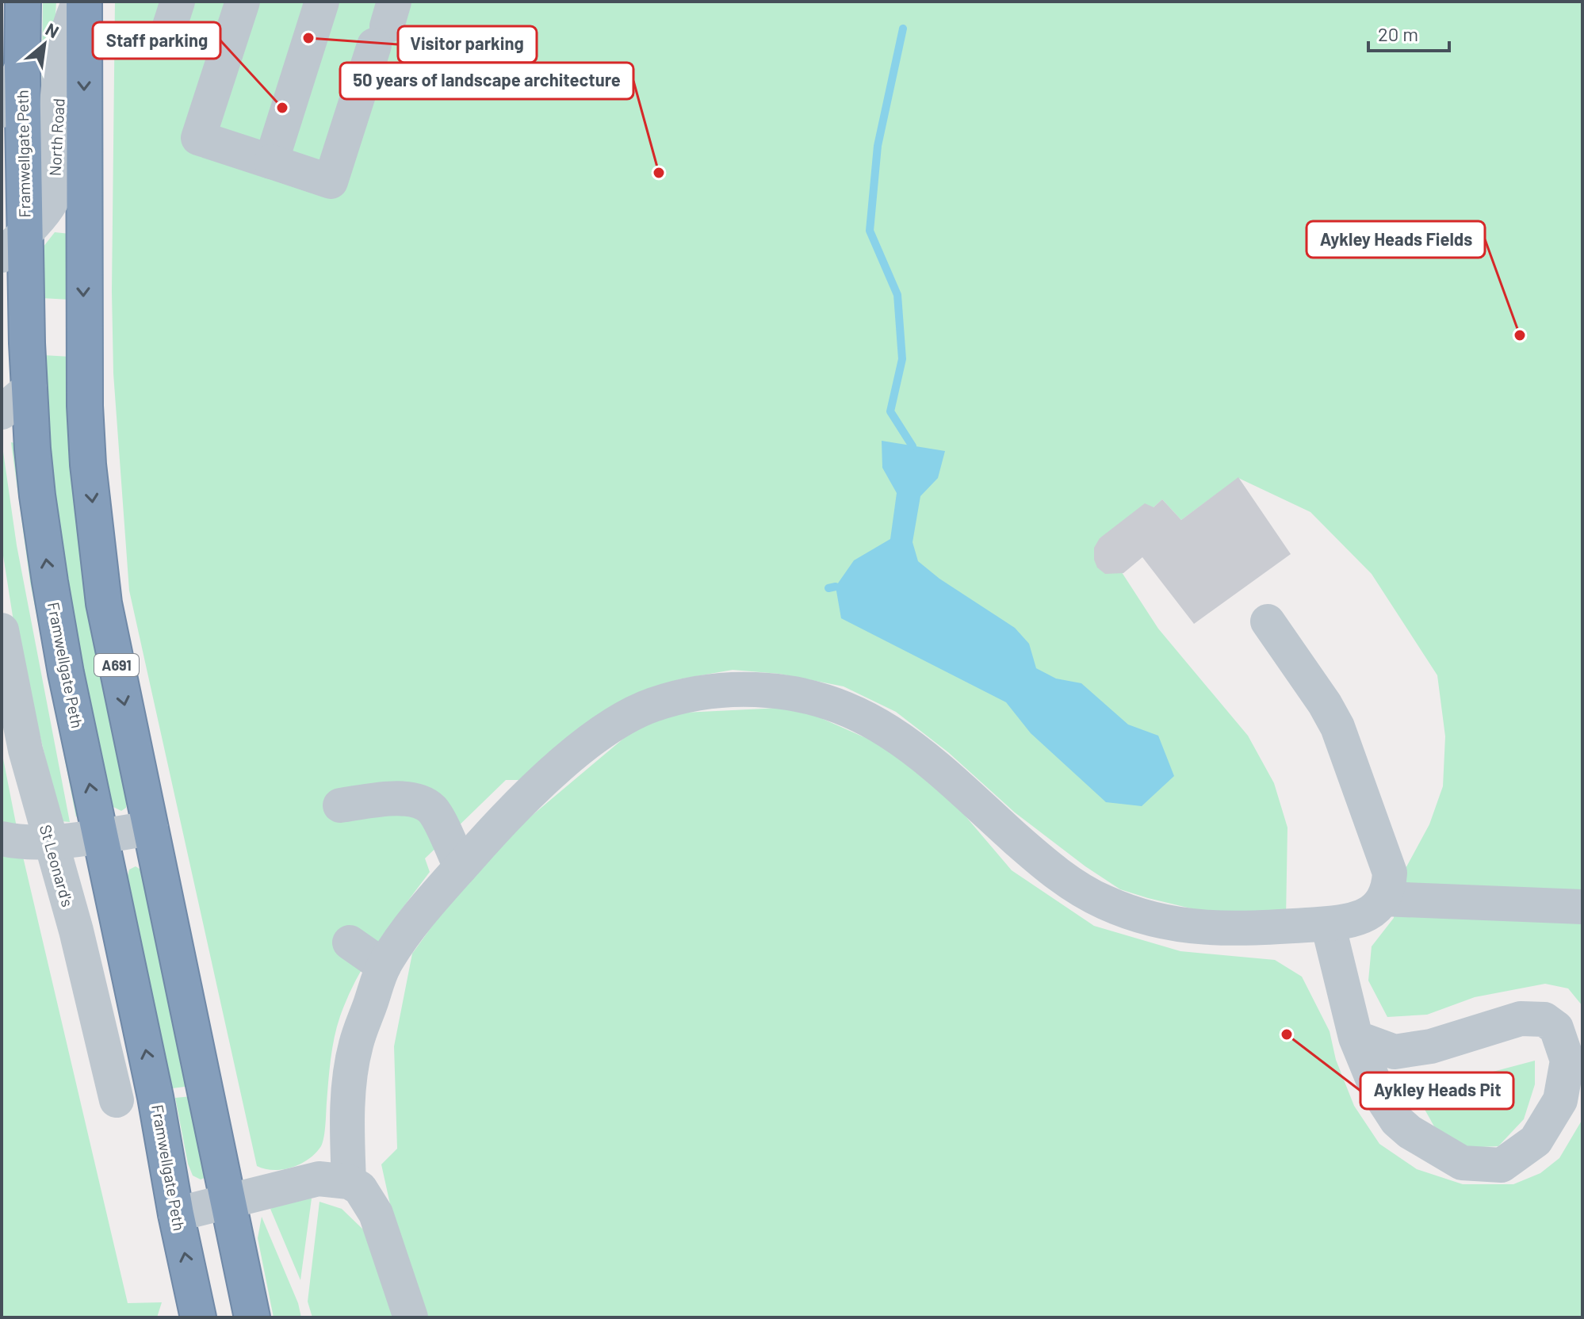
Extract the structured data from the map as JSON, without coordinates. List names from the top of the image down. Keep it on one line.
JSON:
{"streets":{"highway":["Framwellgate Peth","A691"],"street":["North Road","St Leonard's"]},"crossings":[["North Road","Framwellgate Peth"]],"places":["Visitor parking","Staff parking","50 years of landscape architecture","Aykley Heads Fields","Aykley Heads Pit"],"scale_bar":"20 m","north":"top right"}
